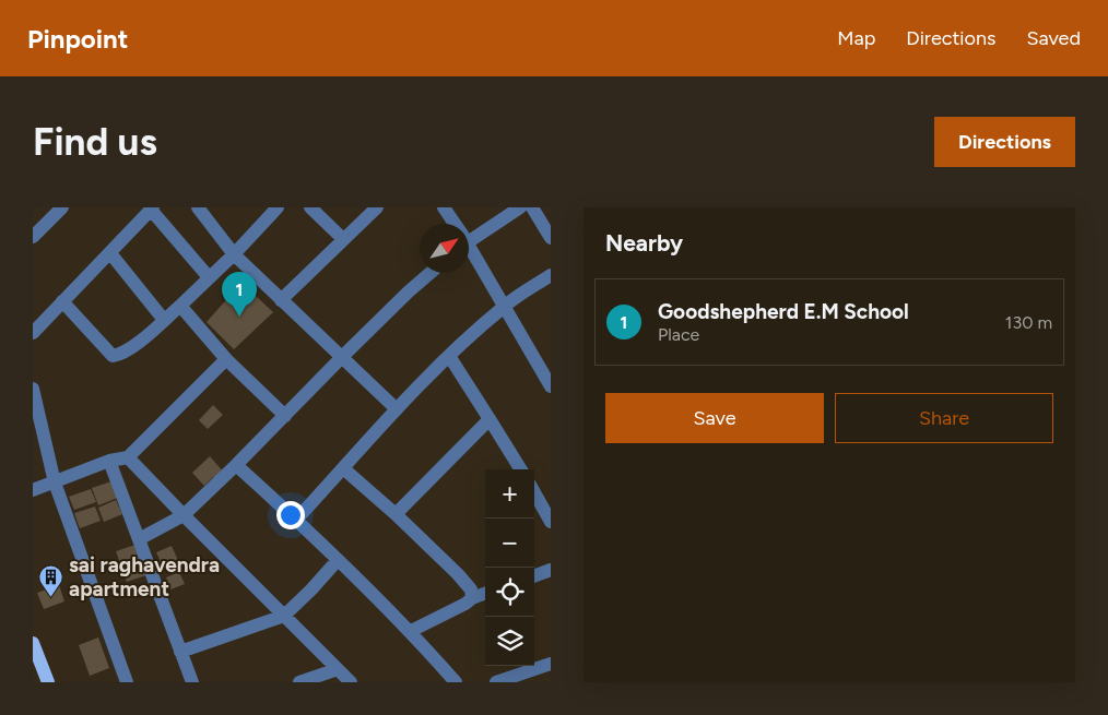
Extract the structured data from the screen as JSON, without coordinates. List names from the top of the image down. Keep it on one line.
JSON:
{"places":{"building":["sai raghavendra apartment"]},"north":"top right","page":{"header":"Pinpoint","nav":["Map","Directions","Saved"],"buttons":["Directions",["Save","Share"]],"title":"Find us","heading":"Nearby","pins":"1","list":[{"mark":"1","name":"Goodshepherd E.M School","note":"Place","value":"130 m"}],"map_buttons":["+","−"]}}
